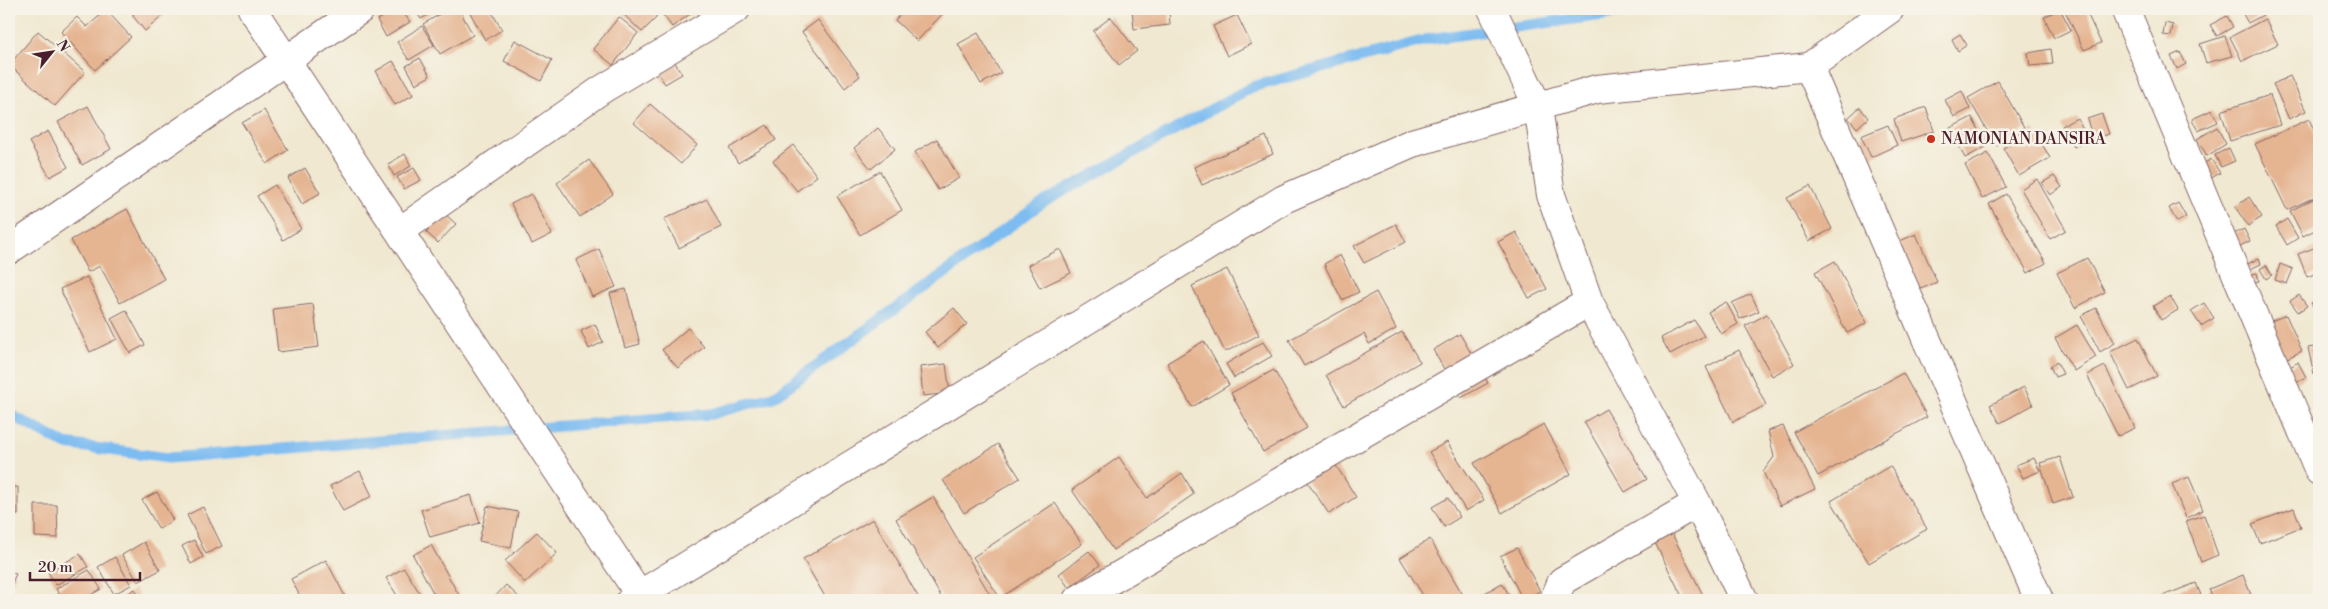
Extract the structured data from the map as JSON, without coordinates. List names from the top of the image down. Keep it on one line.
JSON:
{"places":["NAMONIAN DANSIRA"],"scale_bar":"20 m","north":"top right"}
